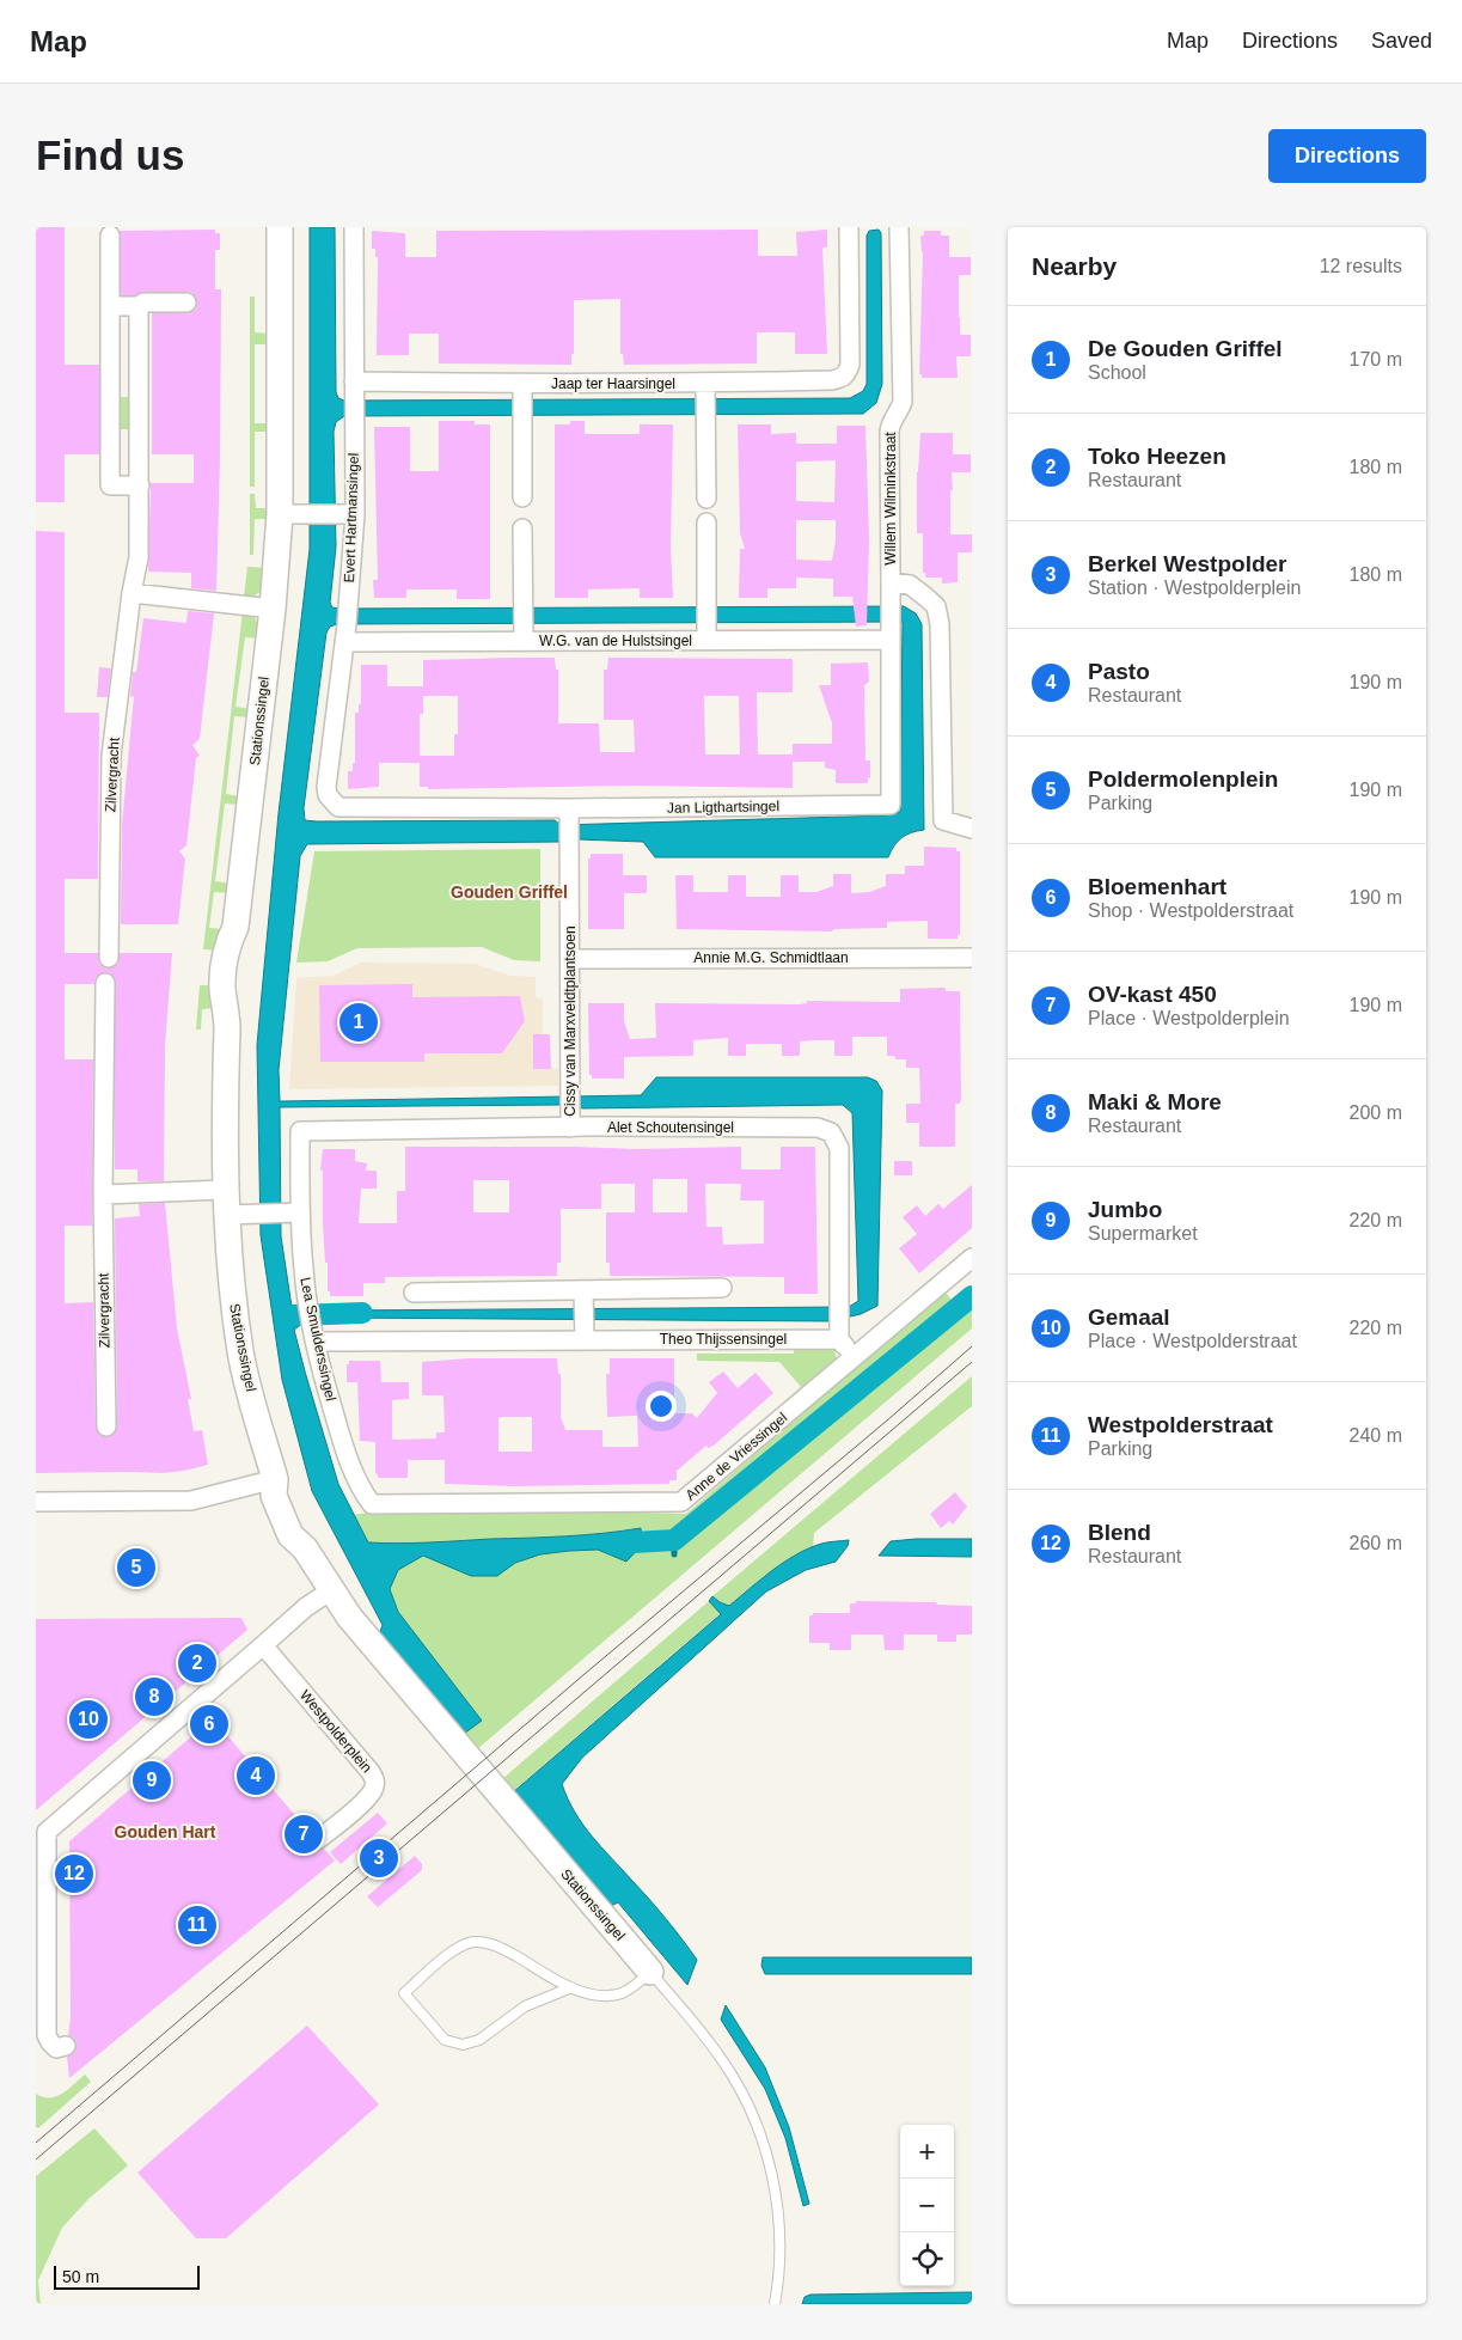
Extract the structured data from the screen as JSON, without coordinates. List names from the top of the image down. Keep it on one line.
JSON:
{"streets":{"street":["Jaap ter Haarsingel","Willem Wilminkstraat","Evert Hartmansingel","W.G. van de Hulstsingel","Stationssingel","Zilvergracht","Jan Ligthartsingel","Annie M.G. Schmidtlaan","Cissy van Marxveldtplantsoen","Alet Schoutensingel","Lea Smulderssingel","Theo Thijssensingel","Anne de Vriessingel","Westpolderplein"]},"crossings":[["Jaap ter Haarsingel","Evert Hartmansingel"],["Willem Wilminkstraat","Jan Ligthartsingel"],["Evert Hartmansingel","W.G. van de Hulstsingel"],["Evert Hartmansingel","Jan Ligthartsingel"],["W.G. van de Hulstsingel","Jan Ligthartsingel"],["Jan Ligthartsingel","Cissy van Marxveldtplantsoen"],["Annie M.G. Schmidtlaan","Cissy van Marxveldtplantsoen"],["Cissy van Marxveldtplantsoen","Alet Schoutensingel"],["Alet Schoutensingel","Lea Smulderssingel"],["Alet Schoutensingel","Theo Thijssensingel"],["Lea Smulderssingel","Theo Thijssensingel"],["Lea Smulderssingel","Anne de Vriessingel"]],"districts":["Gouden Griffel","Gouden Hart"],"scale_bar":"50 m","page":{"header":"Map","nav":["Map","Directions","Saved"],"buttons":"Directions","title":"Find us","heading":["Nearby","12 results"],"list":[{"mark":"1","name":"De Gouden Griffel","note":"School","value":"170 m"},{"mark":"2","name":"Toko Heezen","note":"Restaurant","value":"180 m"},{"mark":"3","name":"Berkel Westpolder","note":"Station · Westpolderplein","value":"180 m"},{"mark":"4","name":"Pasto","note":"Restaurant","value":"190 m"},{"mark":"5","name":"Poldermolenplein","note":"Parking","value":"190 m"},{"mark":"6","name":"Bloemenhart","note":"Shop · Westpolderstraat","value":"190 m"},{"mark":"7","name":"OV-kast 450","note":"Place · Westpolderplein","value":"190 m"},{"mark":"8","name":"Maki & More","note":"Restaurant","value":"200 m"},{"mark":"9","name":"Jumbo","note":"Supermarket","value":"220 m"},{"mark":"10","name":"Gemaal","note":"Place · Westpolderstraat","value":"220 m"},{"mark":"11","name":"Westpolderstraat","note":"Parking","value":"240 m"},{"mark":"12","name":"Blend","note":"Restaurant","value":"260 m"}],"pins":["1","5","2","8","10","6","4","9","7","3","12","11"],"map_buttons":["+","−"],"scale":"50 m"}}
